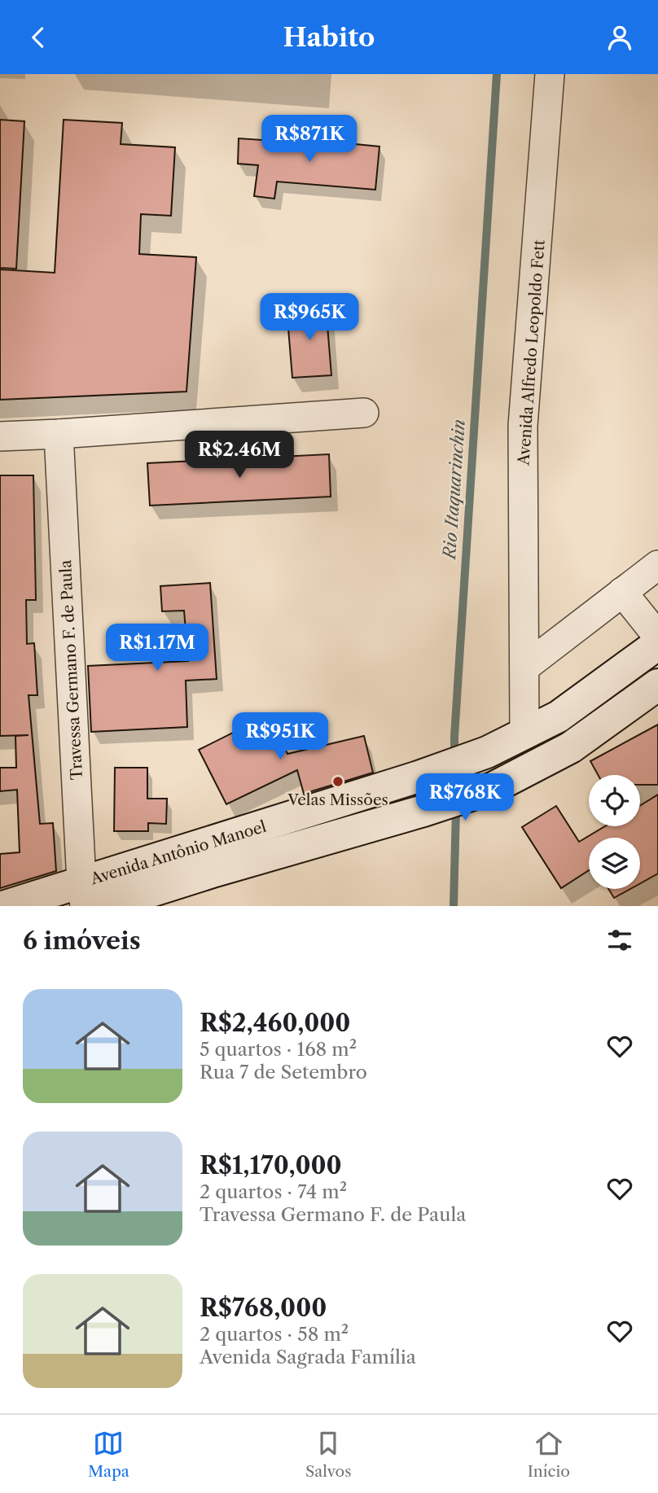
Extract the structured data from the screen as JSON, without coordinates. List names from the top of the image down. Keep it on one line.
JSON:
{"streets":{"main road":["Avenida Antônio Manoel"],"street":["Avenida Alfredo Leopoldo Fett","Travessa Germano F. de Paula"]},"crossings":[["Avenida Alfredo Leopoldo Fett","Avenida Antônio Manoel"],["Travessa Germano F. de Paula","Avenida Antônio Manoel"]],"water":["Rio Itaquarinchin"],"places":["Velas Missões"],"page":{"header":"Habito","price":["R$871K","R$965K","R$2.46M","R$1.17M","R$951K","R$768K"],"heading":"6 imóveis","list":[{"name":"R$2,460,000","note":"5 quartos · 168 m² · Rua 7 de Setembro"},{"name":"R$1,170,000","note":"2 quartos · 74 m² · Travessa Germano F. de Paula"},{"name":"R$768,000","note":"2 quartos · 58 m² · Avenida Sagrada Família"}],"tabs":["Mapa","Salvos","Início"]}}
